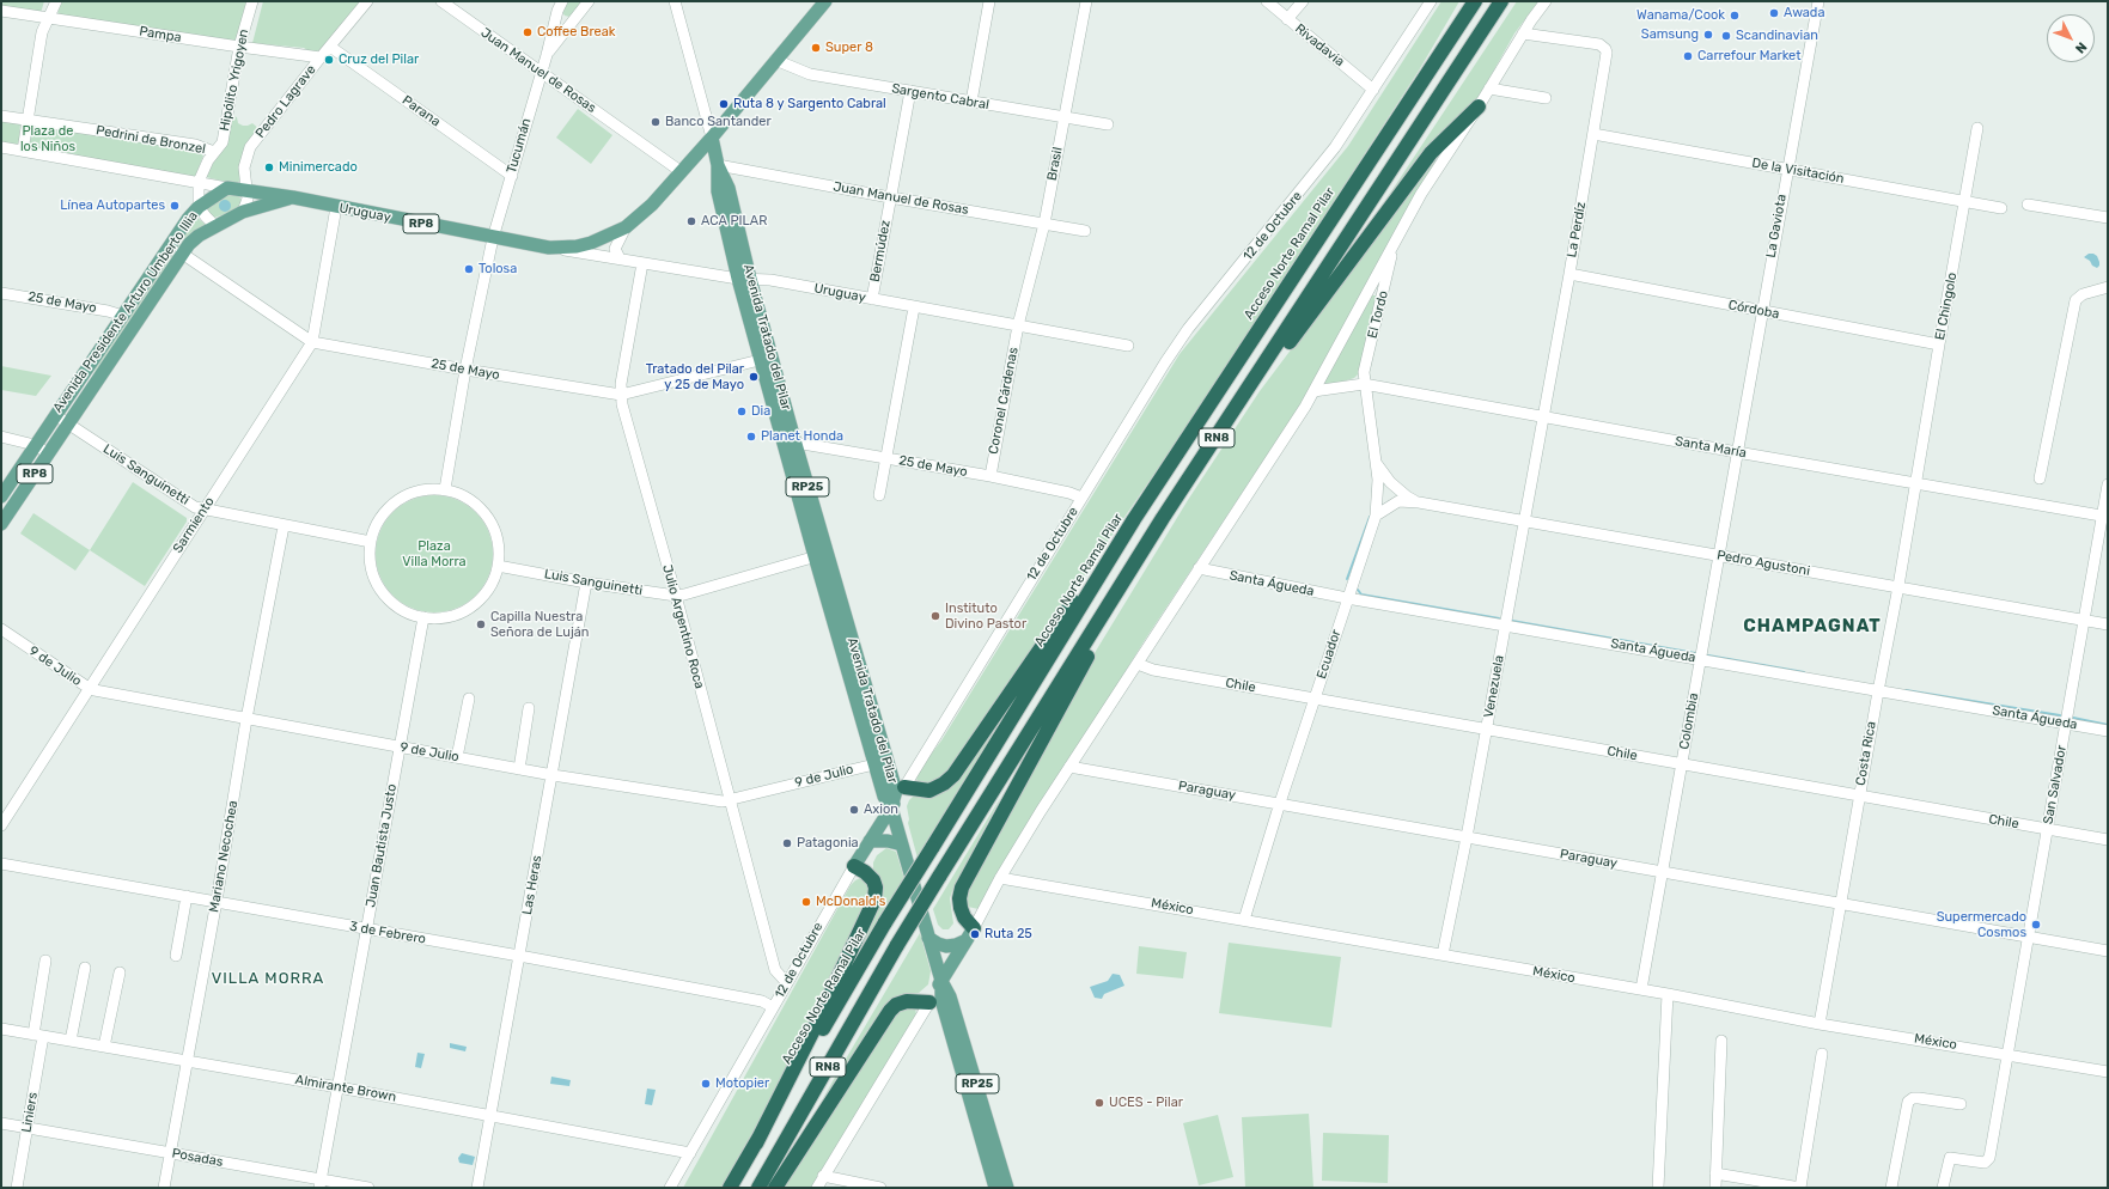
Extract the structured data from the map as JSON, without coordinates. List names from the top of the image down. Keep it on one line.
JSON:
{"streets":{"highway":["Acceso Norte Ramal Pilar","RN8"],"main road":["Uruguay","RP8","12 de Octubre","Avenida Presidente Arturo Umberto Illia","Avenida Tratado del Pilar","RP25"],"street":["Pampa","Rivadavia","Juan Manuel de Rosas","Hipólito Yrigoyen","Sargento Cabral","Pedro Lagrave","Parana","Pedrini de Bronzel","Tucumán","Brasil","De la Visitación","La Gaviota","La Perdíz","Bermúdez","25 de Mayo","El Chingolo","Córdoba","El Tordo","Coronel Cárdenas","Santa María","Luis Sanguinetti","Sarmiento","Pedro Agustoni","Santa Águeda","Julio Argentino Roca","Ecuador","9 de Julio","Chile","Venezuela","Colombia","Costa Rica","San Salvador","Paraguay","Juan Bautista Justo","Mariano Necochea","Las Heras","México","3 de Febrero","Almirante Brown","Liniers","Posadas"]},"crossings":[["Pampa","Hipólito Yrigoyen"],["Pampa","Pedro Lagrave"],["Rivadavia","12 de Octubre"],["Juan Manuel de Rosas","Tucumán"],["Juan Manuel de Rosas","Brasil"],["Juan Manuel de Rosas","RP8"],["Juan Manuel de Rosas","Bermúdez"],["Juan Manuel de Rosas","Avenida Tratado del Pilar"],["Hipólito Yrigoyen","Pedrini de Bronzel"],["Sargento Cabral","Brasil"],["Sargento Cabral","RP8"],["Sargento Cabral","Bermúdez"],["Pedro Lagrave","Parana"],["Pedro Lagrave","RP8"],["Pedro Lagrave","Avenida Presidente Arturo Umberto Illia"],["Parana","Tucumán"],["Tucumán","Uruguay"],["Brasil","Uruguay"],["Brasil","Coronel Cárdenas"],["De la Visitación","La Gaviota"],["De la Visitación","La Perdíz"],["De la Visitación","El Chingolo"],["Uruguay","RP8"],["Uruguay","Bermúdez"],["Uruguay","Avenida Presidente Arturo Umberto Illia"],["Uruguay","Avenida Tratado del Pilar"],["Uruguay","Coronel Cárdenas"],["Uruguay","Sarmiento"],["Uruguay","Julio Argentino Roca"],["RP8","Avenida Presidente Arturo Umberto Illia"],["RP8","Avenida Tratado del Pilar"],["RP8","RP25"],["12 de Octubre","25 de Mayo"],["12 de Octubre","Avenida Tratado del Pilar"],["12 de Octubre","RP25"],["12 de Octubre","Julio Argentino Roca"],["12 de Octubre","3 de Febrero"],["12 de Octubre","Almirante Brown"],["La Gaviota","Córdoba"],["La Gaviota","Santa María"],["La Gaviota","Colombia"],["La Perdíz","Córdoba"],["La Perdíz","Santa María"],["La Perdíz","Venezuela"],["25 de Mayo","Avenida Presidente Arturo Umberto Illia"],["25 de Mayo","Avenida Tratado del Pilar"],["25 de Mayo","Coronel Cárdenas"],["25 de Mayo","Sarmiento"],["25 de Mayo","Julio Argentino Roca"],["El Chingolo","Córdoba"],["El Chingolo","Santa María"],["El Chingolo","Costa Rica"],["Avenida Presidente Arturo Umberto Illia","Luis Sanguinetti"],["El Tordo","Santa María"],["El Tordo","Ecuador"],["Avenida Tratado del Pilar","Luis Sanguinetti"],["Avenida Tratado del Pilar","RP25"],["Avenida Tratado del Pilar","9 de Julio"],["Santa María","Ecuador"],["Santa María","Venezuela"],["Santa María","Colombia"],["Santa María","Costa Rica"],["Santa María","San Salvador"],["Luis Sanguinetti","Sarmiento"],["Luis Sanguinetti","Julio Argentino Roca"],["Luis Sanguinetti","Juan Bautista Justo"],["Luis Sanguinetti","Mariano Necochea"],["Luis Sanguinetti","Las Heras"],["Sarmiento","9 de Julio"],["Pedro Agustoni","Ecuador"],["Pedro Agustoni","Venezuela"],["Pedro Agustoni","Colombia"],["Pedro Agustoni","Costa Rica"],["Pedro Agustoni","San Salvador"],["Santa Águeda","Ecuador"],["Santa Águeda","Venezuela"],["Santa Águeda","Colombia"],["Santa Águeda","Costa Rica"],["Santa Águeda","San Salvador"],["Julio Argentino Roca","9 de Julio"],["Ecuador","Chile"],["Ecuador","Paraguay"],["Ecuador","México"],["9 de Julio","Juan Bautista Justo"],["9 de Julio","Mariano Necochea"],["9 de Julio","Las Heras"],["Chile","Venezuela"],["Chile","Colombia"],["Chile","Costa Rica"],["Chile","San Salvador"],["Venezuela","Paraguay"],["Venezuela","México"],["Colombia","Paraguay"],["Colombia","México"],["Costa Rica","Paraguay"],["Costa Rica","México"],["San Salvador","Paraguay"],["San Salvador","México"],["Juan Bautista Justo","3 de Febrero"],["Juan Bautista Justo","Almirante Brown"],["Juan Bautista Justo","Posadas"],["Mariano Necochea","3 de Febrero"],["Mariano Necochea","Almirante Brown"],["Mariano Necochea","Posadas"],["Las Heras","3 de Febrero"],["Las Heras","Almirante Brown"],["Almirante Brown","Liniers"],["Liniers","Posadas"]],"districts":["CHAMPAGNAT","VILLA MORRA"],"parks":["Plaza de los Niños","Plaza Villa Morra"],"places":["Awada","Wanama/Cook","Coffee Break","Samsung","Scandinavian","Super 8","Carrefour Market","Cruz del Pilar","Ruta 8 y Sargento Cabral","Banco Santander","Minimercado","Línea Autopartes","ACA PILAR","Tolosa","Tratado del Pilar y 25 de Mayo","Dia","Planet Honda","Instituto Divino Pastor","Capilla Nuestra Señora de Luján","Axion","Patagonia","McDonald's","Supermercado Cosmos","Ruta 25","Motopier","UCES - Pilar"],"north":"bottom right"}
